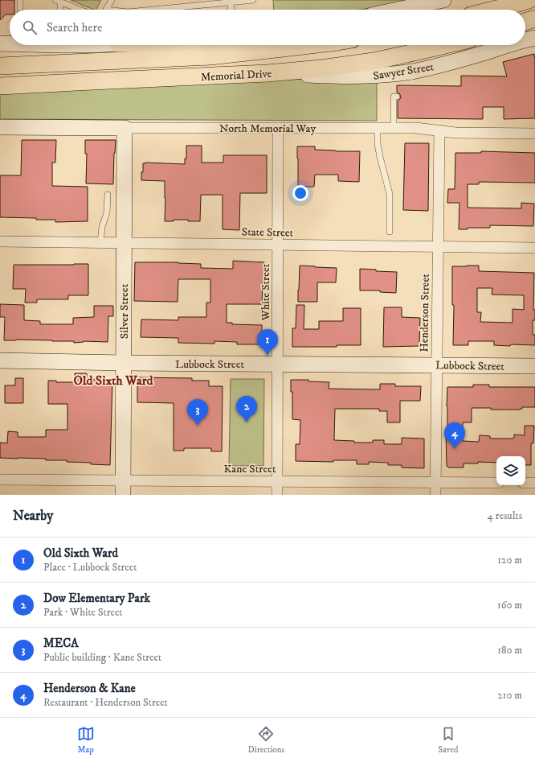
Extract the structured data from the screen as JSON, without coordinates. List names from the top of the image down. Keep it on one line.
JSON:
{"streets":{"main road":["Memorial Drive"],"street":["Sawyer Street","North Memorial Way","State Street","White Street","Silver Street","Henderson Street","Lubbock Street","Kane Street"]},"crossings":[["Sawyer Street","Memorial Drive"],["North Memorial Way","White Street"],["North Memorial Way","Silver Street"],["North Memorial Way","Henderson Street"],["State Street","White Street"],["State Street","Silver Street"],["State Street","Henderson Street"],["White Street","Lubbock Street"],["White Street","Kane Street"],["Silver Street","Lubbock Street"],["Silver Street","Kane Street"],["Henderson Street","Lubbock Street"],["Henderson Street","Kane Street"]],"districts":["Old Sixth Ward"],"page":{"search":"Search here","pins":["1","2","3","4"],"heading":["Nearby","4 results"],"list":[{"mark":"1","name":"Old Sixth Ward","note":"Place · Lubbock Street","value":"120 m"},{"mark":"2","name":"Dow Elementary Park","note":"Park · White Street","value":"160 m"},{"mark":"3","name":"MECA","note":"Public building · Kane Street","value":"180 m"},{"mark":"4","name":"Henderson & Kane","note":"Restaurant · Henderson Street","value":"210 m"}],"nav":["Map","Directions","Saved"]}}
